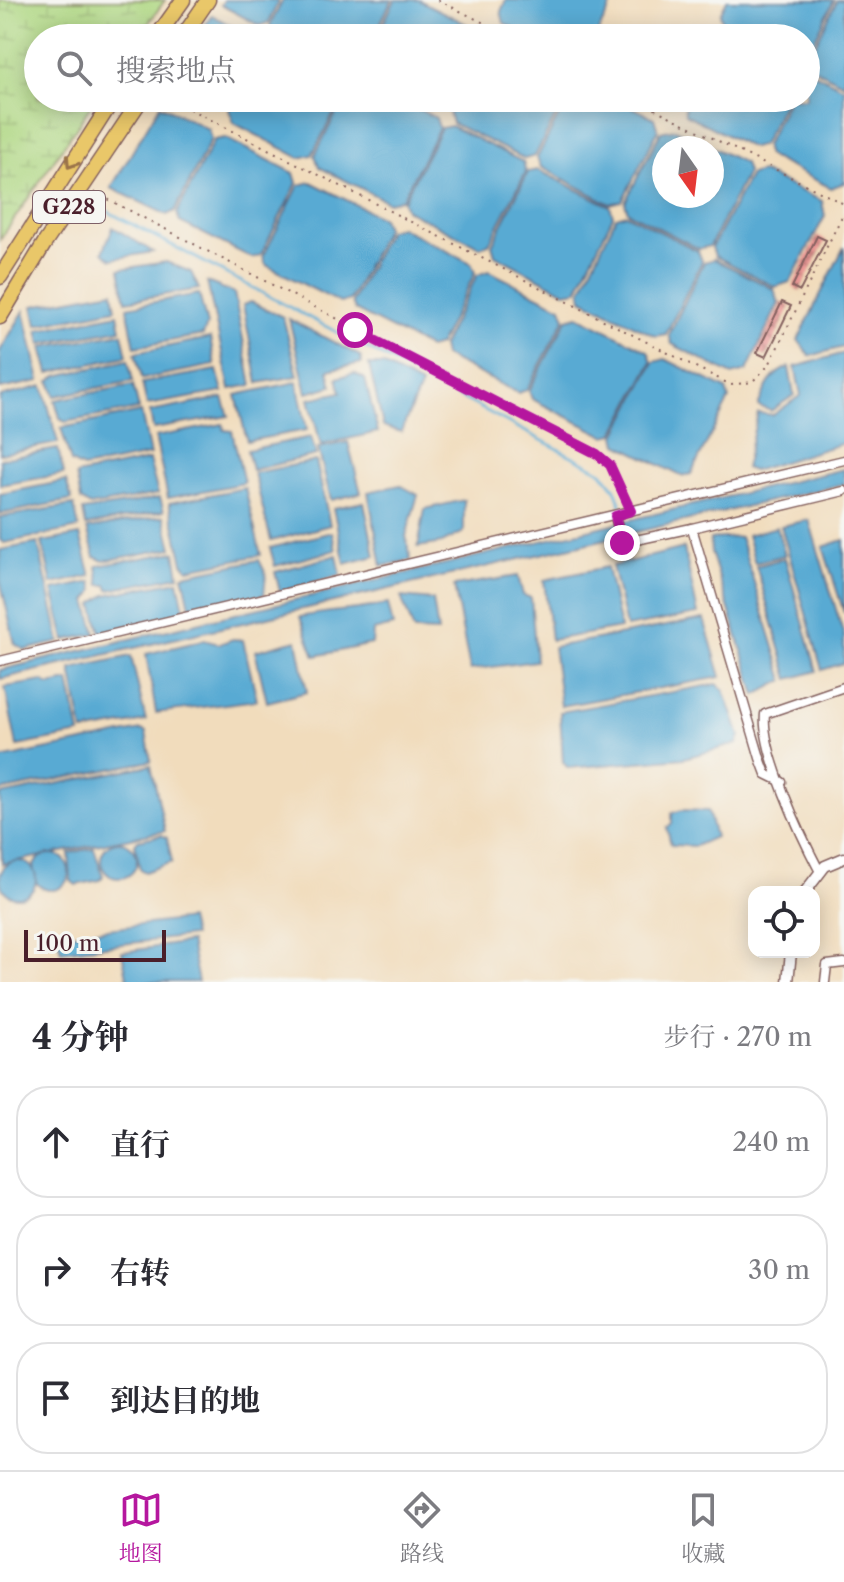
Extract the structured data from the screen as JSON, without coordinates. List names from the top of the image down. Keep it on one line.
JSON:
{"streets":{"highway":["G228"]},"scale_bar":"100 m","north":"bottom","page":{"search":"搜索地点","scale":"100 m","heading":["4 分钟","步行 · 270 m"],"list":[["直行","240 m"],["右转","30 m"],"到达目的地"],"nav":["地图","路线","收藏"]}}
